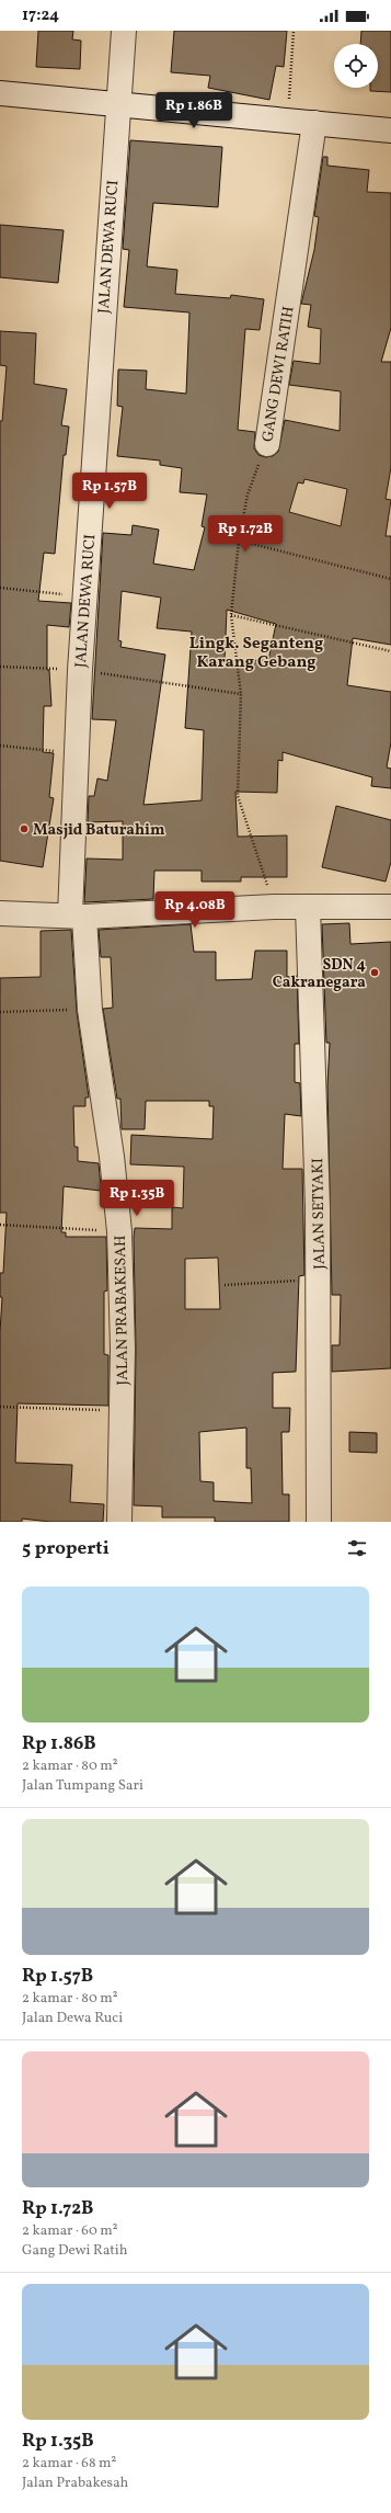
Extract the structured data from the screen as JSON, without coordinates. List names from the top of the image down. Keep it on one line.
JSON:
{"streets":{"street":["JALAN DEWA RUCI","GANG DEWI RATIH","JALAN SETYAKI","JALAN PRABAKESAH"]},"crossings":[["JALAN DEWA RUCI","JALAN PRABAKESAH"]],"districts":["Lingk. Seganteng Karang Gebang"],"places":["Masjid Baturahim","SDN 4 Cakranegara"],"page":{"status":"17:24","price":["Rp 1.86B","Rp 1.57B","Rp 1.72B","Rp 4.08B","Rp 1.35B"],"heading":"5 properti","list":[{"name":"Rp 1.86B","note":"2 kamar · 80 m² · Jalan Tumpang Sari"},{"name":"Rp 1.57B","note":"2 kamar · 80 m² · Jalan Dewa Ruci"},{"name":"Rp 1.72B","note":"2 kamar · 60 m² · Gang Dewi Ratih"},{"name":"Rp 1.35B","note":"2 kamar · 68 m² · Jalan Prabakesah"}]}}
